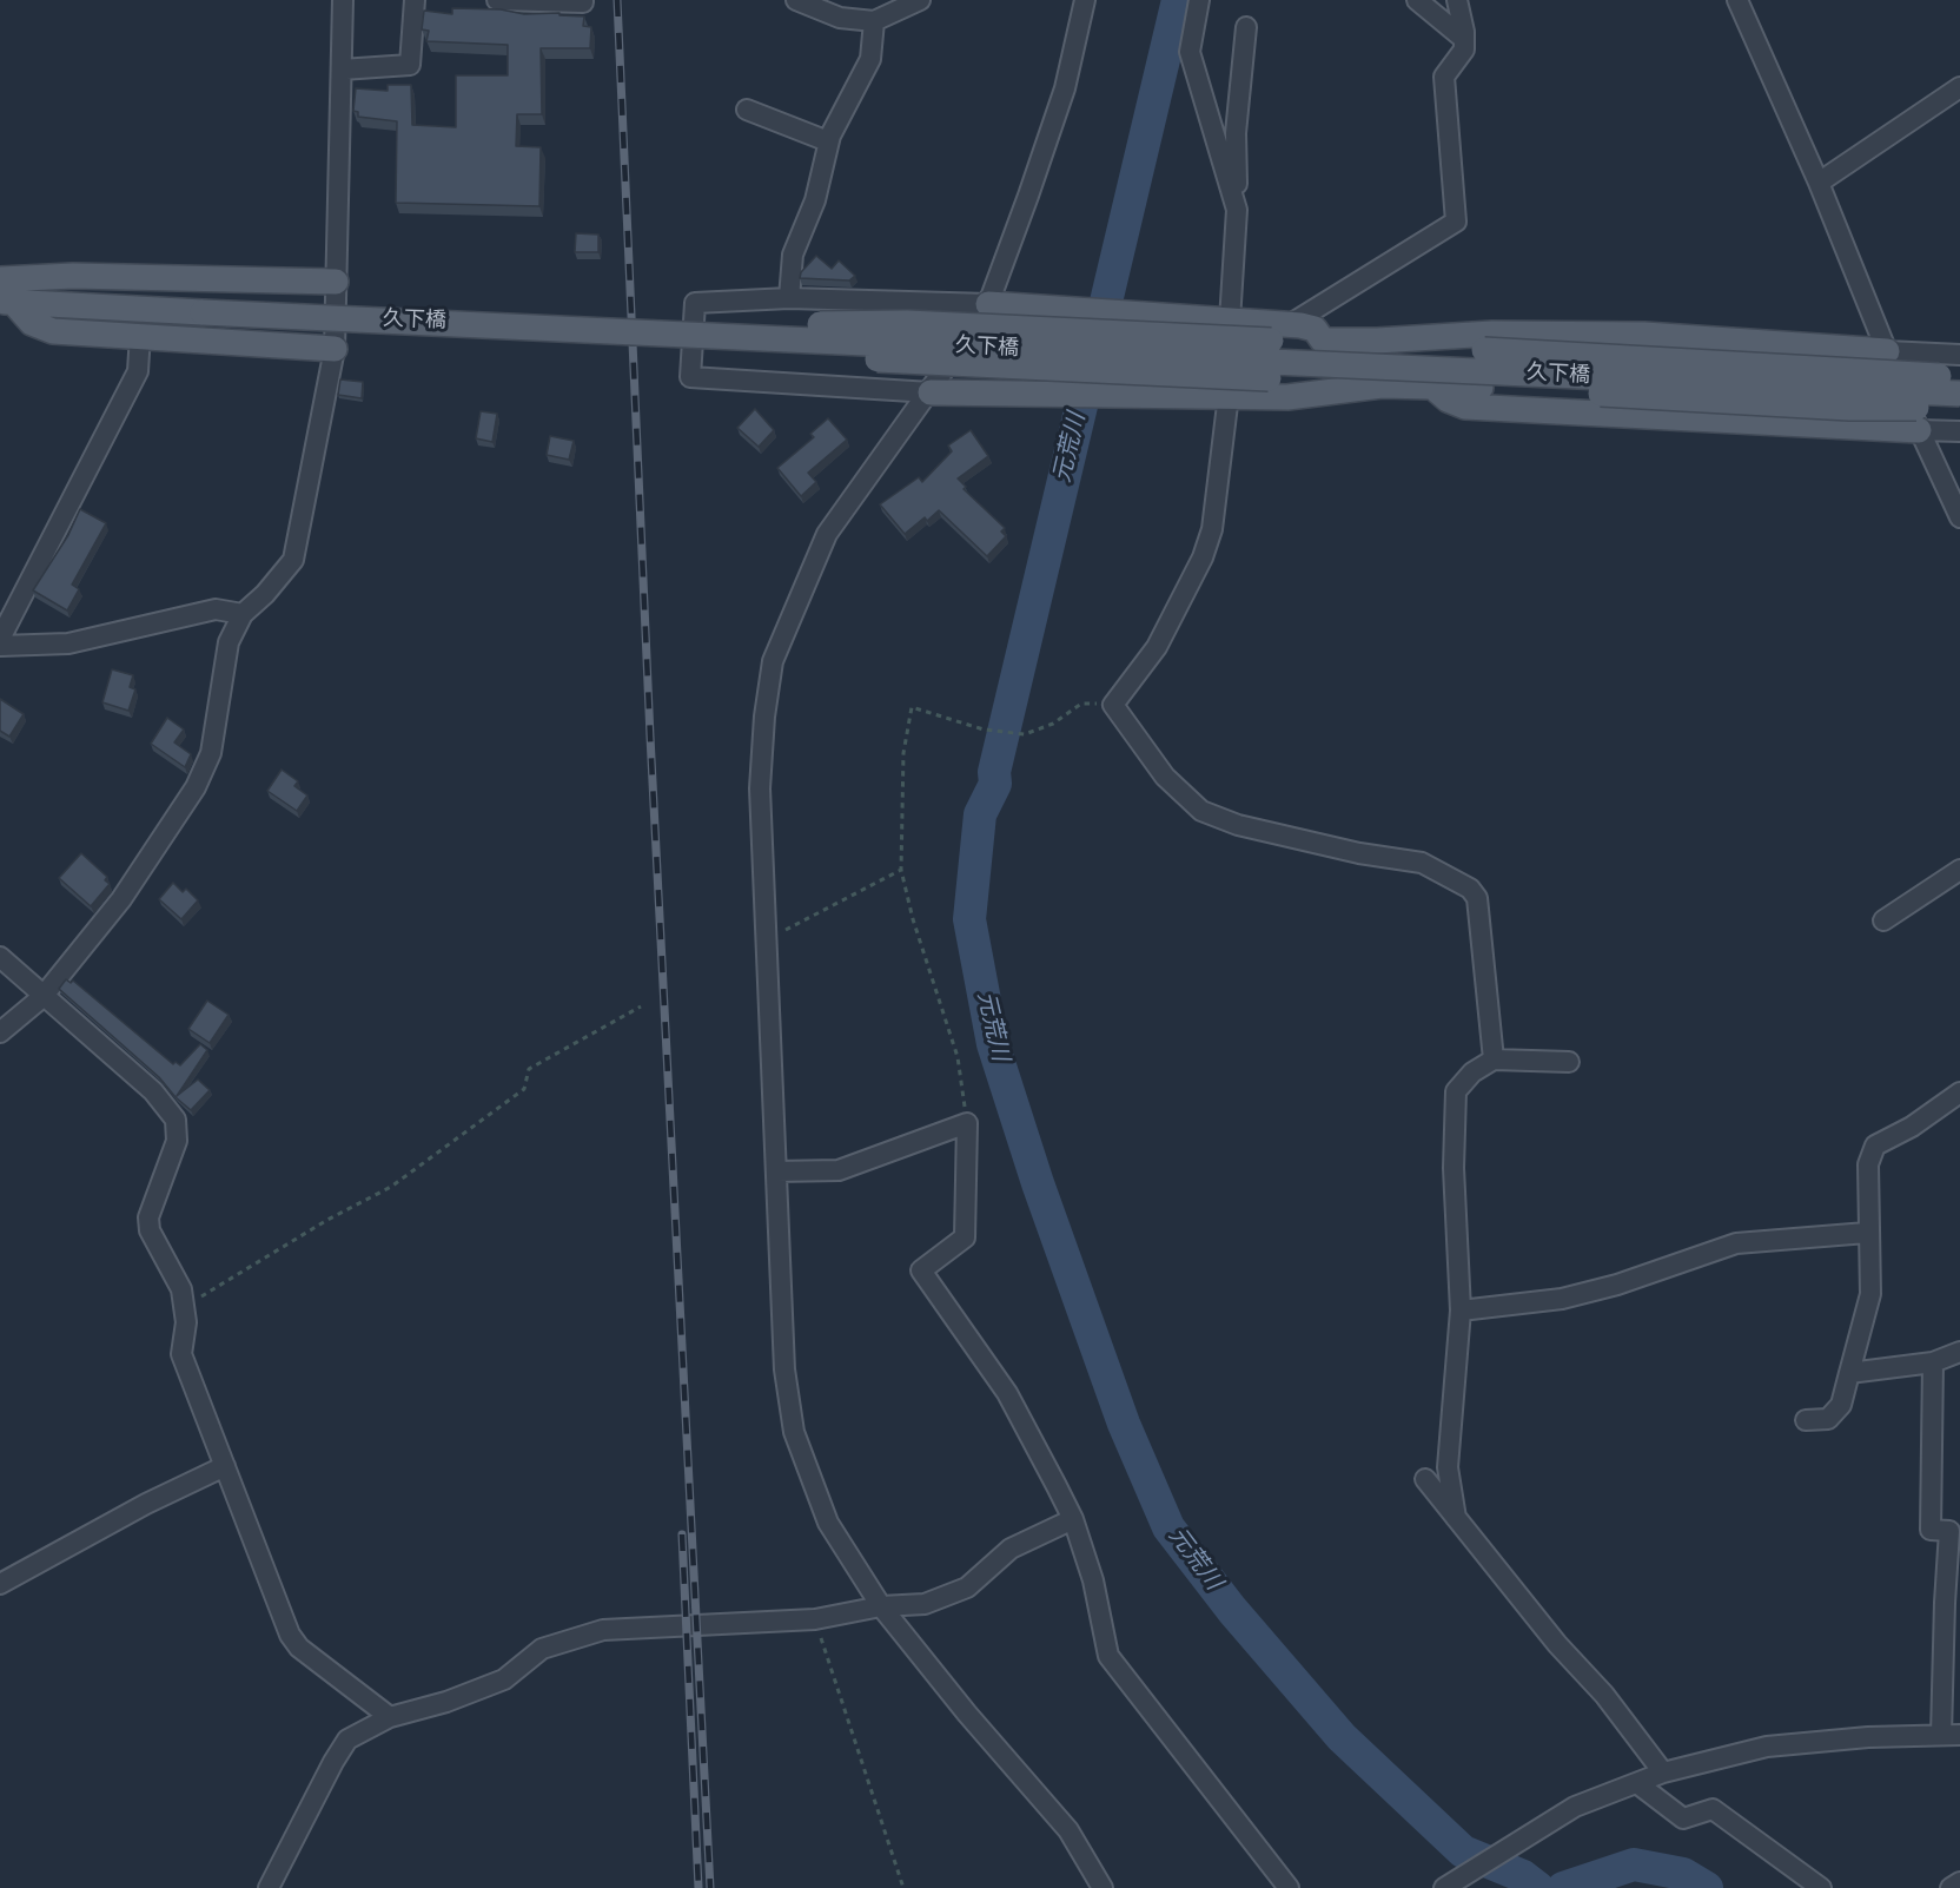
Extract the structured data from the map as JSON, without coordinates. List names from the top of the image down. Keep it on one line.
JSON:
{"streets":{"main road":["久下橋"]},"water":["元荒川"]}
